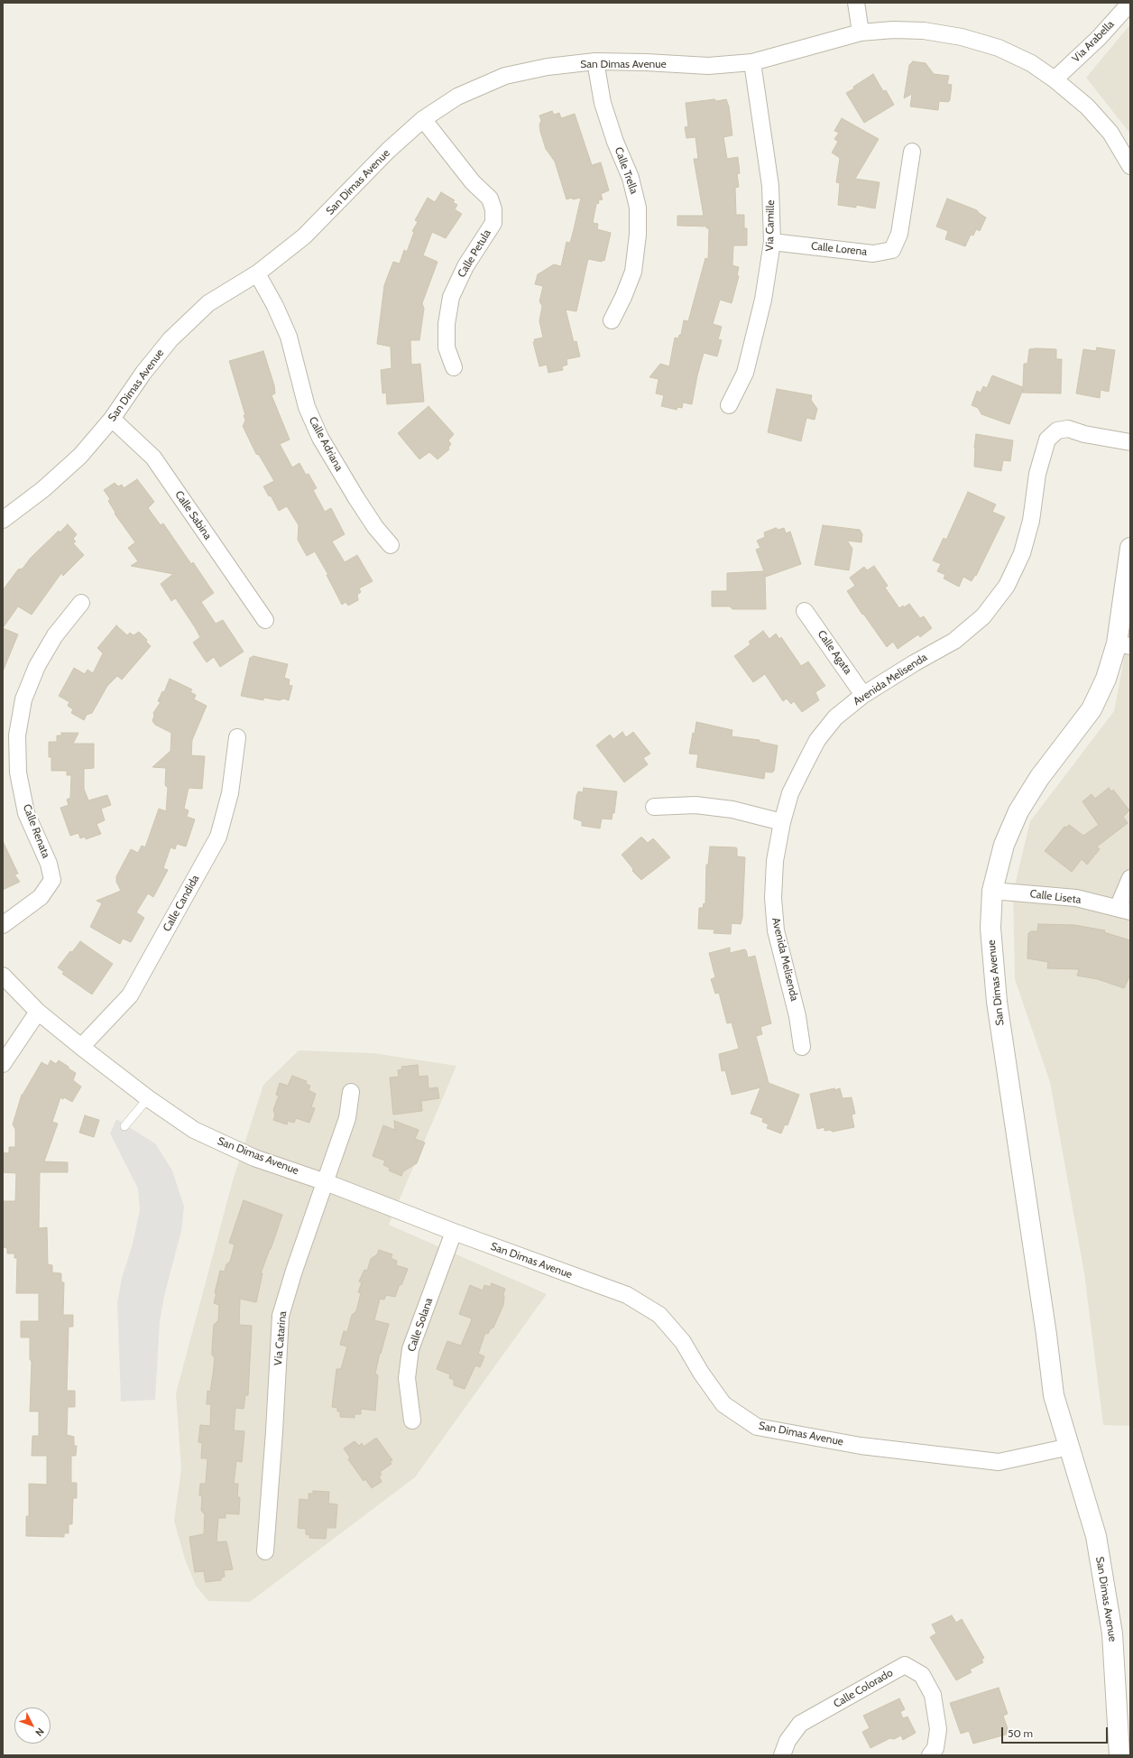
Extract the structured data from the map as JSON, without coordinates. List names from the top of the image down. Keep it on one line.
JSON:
{"streets":{"street":["Via Arabella","San Dimas Avenue","Calle Trella","Via Camille","Calle Lorena","Calle Petula","Calle Adriana","Calle Sabina","Calle Agata","Avenida Melisenda","Calle Renata","Calle Liseta","Calle Candida","Calle Solana","Via Catarina","Calle Colorado"]},"crossings":[["Via Arabella","San Dimas Avenue"],["San Dimas Avenue","Calle Trella"],["San Dimas Avenue","Via Camille"],["San Dimas Avenue","Calle Petula"],["San Dimas Avenue","Calle Adriana"],["San Dimas Avenue","Calle Sabina"],["San Dimas Avenue","Calle Liseta"],["San Dimas Avenue","Calle Candida"],["San Dimas Avenue","Calle Solana"],["San Dimas Avenue","Via Catarina"],["Via Camille","Calle Lorena"],["Calle Agata","Avenida Melisenda"]],"scale_bar":"50 m","north":"bottom right"}
